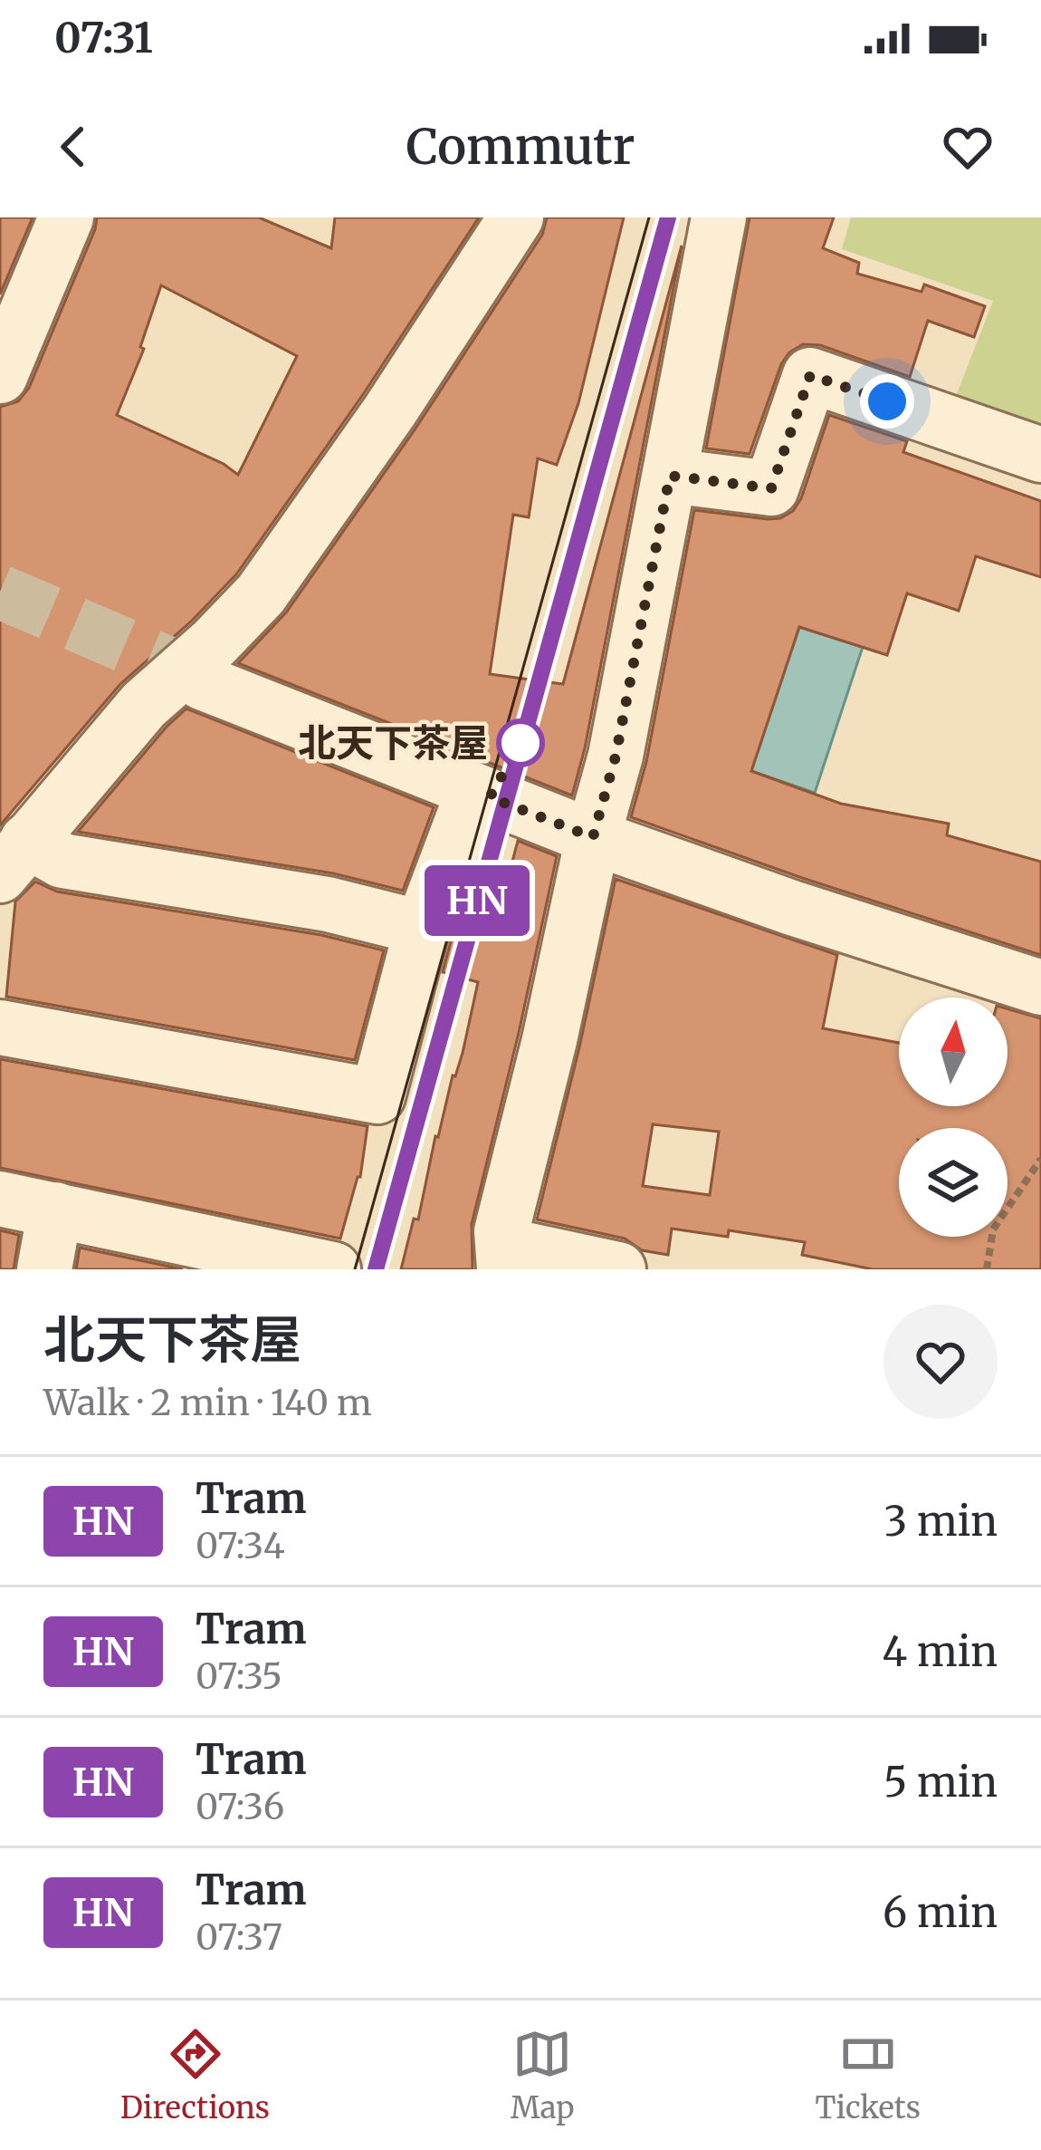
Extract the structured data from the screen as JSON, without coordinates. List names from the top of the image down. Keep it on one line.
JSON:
{"places":["北天下茶屋"],"lines":["tram line HN"],"north":"top","page":{"status":"07:31","header":"Commutr","on_map":"HN","heading":["北天下茶屋","Walk · 2 min · 140 m"],"list":[{"mark":"HN","name":"Tram","note":"07:34","value":"3 min"},{"mark":"HN","name":"Tram","note":"07:35","value":"4 min"},{"mark":"HN","name":"Tram","note":"07:36","value":"5 min"},{"mark":"HN","name":"Tram","note":"07:37","value":"6 min"}],"tabs":["Directions","Map","Tickets"]}}
